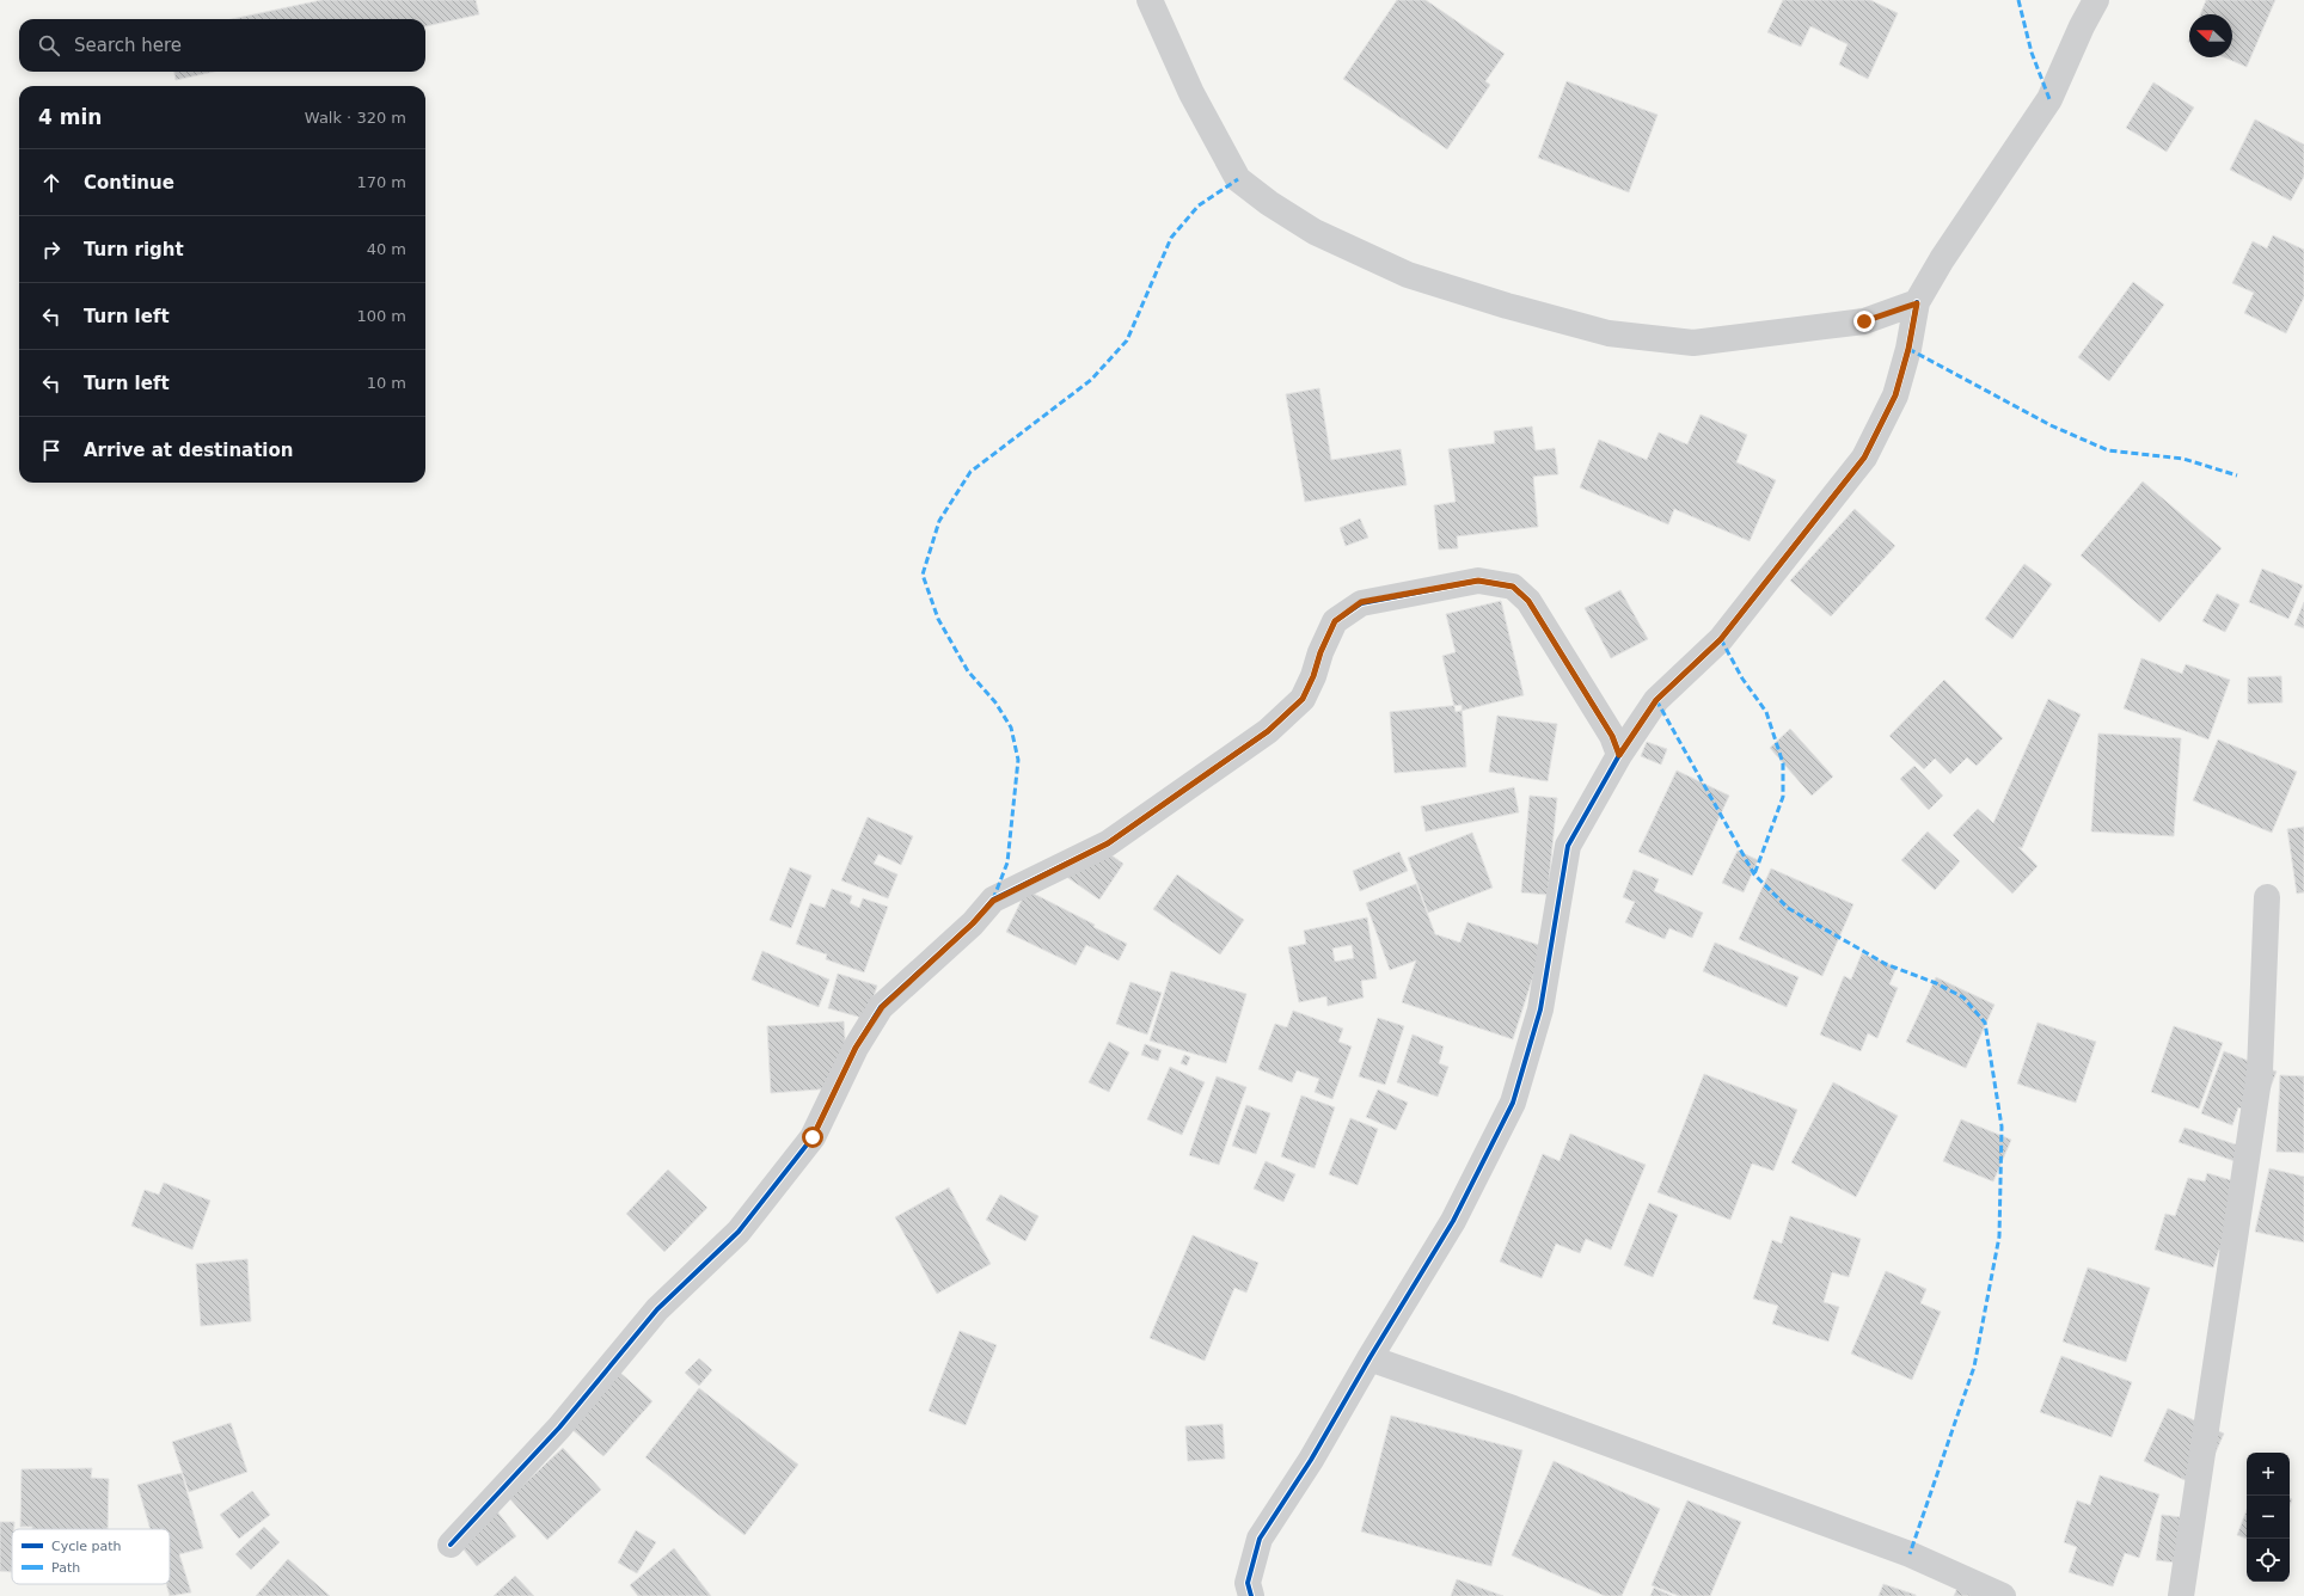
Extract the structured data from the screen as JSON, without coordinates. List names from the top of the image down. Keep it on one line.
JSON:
{"legend":["Cycle path","Path"],"north":"left","page":{"search":"Search here","heading":["4 min","Walk · 320 m"],"list":[["Continue","170 m"],["Turn right","40 m"],["Turn left","100 m"],["Turn left","10 m"],"Arrive at destination"],"map_buttons":["+","−"]}}
